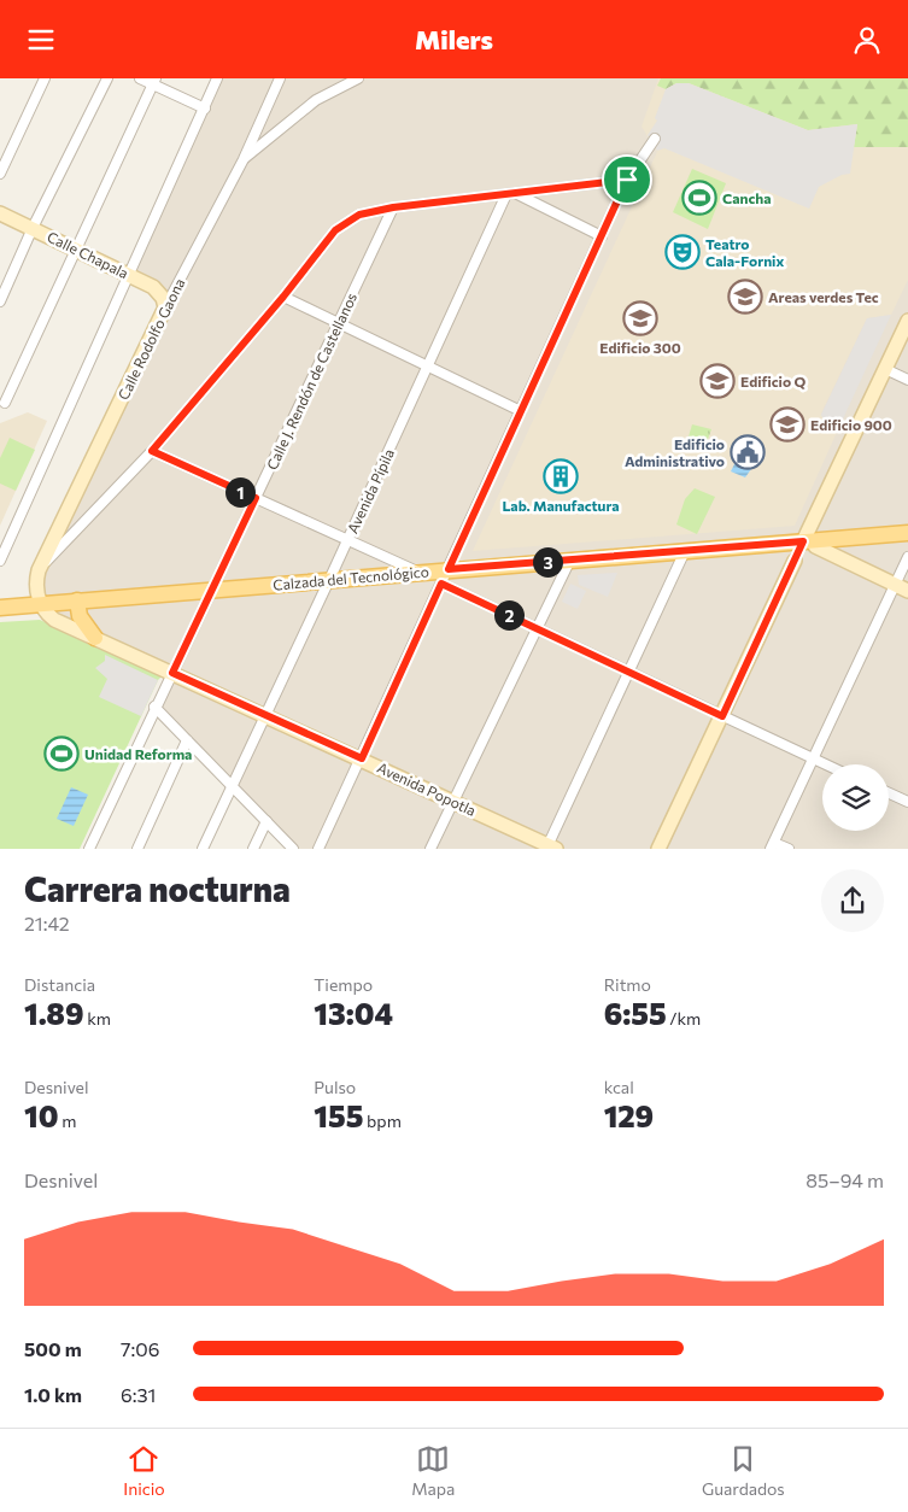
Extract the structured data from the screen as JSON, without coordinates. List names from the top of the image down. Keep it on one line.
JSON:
{"streets":{"main road":["Calzada del Tecnológico"],"street":["Calle Chapala","Calle Rodolfo Gaona","Calle J. Rendón de Castellanos","Avenida Pípila","Avenida Popotla"]},"crossings":[["Calle Chapala","Calle Rodolfo Gaona"],["Calle Rodolfo Gaona","Calzada del Tecnológico"],["Calle Rodolfo Gaona","Avenida Popotla"],["Calle J. Rendón de Castellanos","Calzada del Tecnológico"],["Calle J. Rendón de Castellanos","Avenida Popotla"],["Avenida Pípila","Calzada del Tecnológico"],["Avenida Pípila","Avenida Popotla"],["Calzada del Tecnológico","Avenida Popotla"]],"places":{"sports":["Cancha","Unidad Reforma"],"theatre":["Teatro Cala-Fornix"],"school or university":["Areas verdes Tec","Edificio 300","Edificio Q","Edificio 900"],"public building":["Edificio Administrativo"],"building":["Lab. Manufactura"]},"page":{"header":"Milers","pins":["1","3","2"],"heading":["Carrera nocturna","21:42"],"stats":[["Distancia","1.89 km"],["Tiempo","13:04"],["Ritmo","6:55 /km"],["Desnivel","10 m"],["Pulso","155 bpm"],["kcal","129"]],"chart":["Desnivel","85–94 m"],"list":[{"name":"500 m","note":"7:06"},{"name":"1.0 km","note":"6:31"}],"tabs":["Inicio","Mapa","Guardados"]}}
